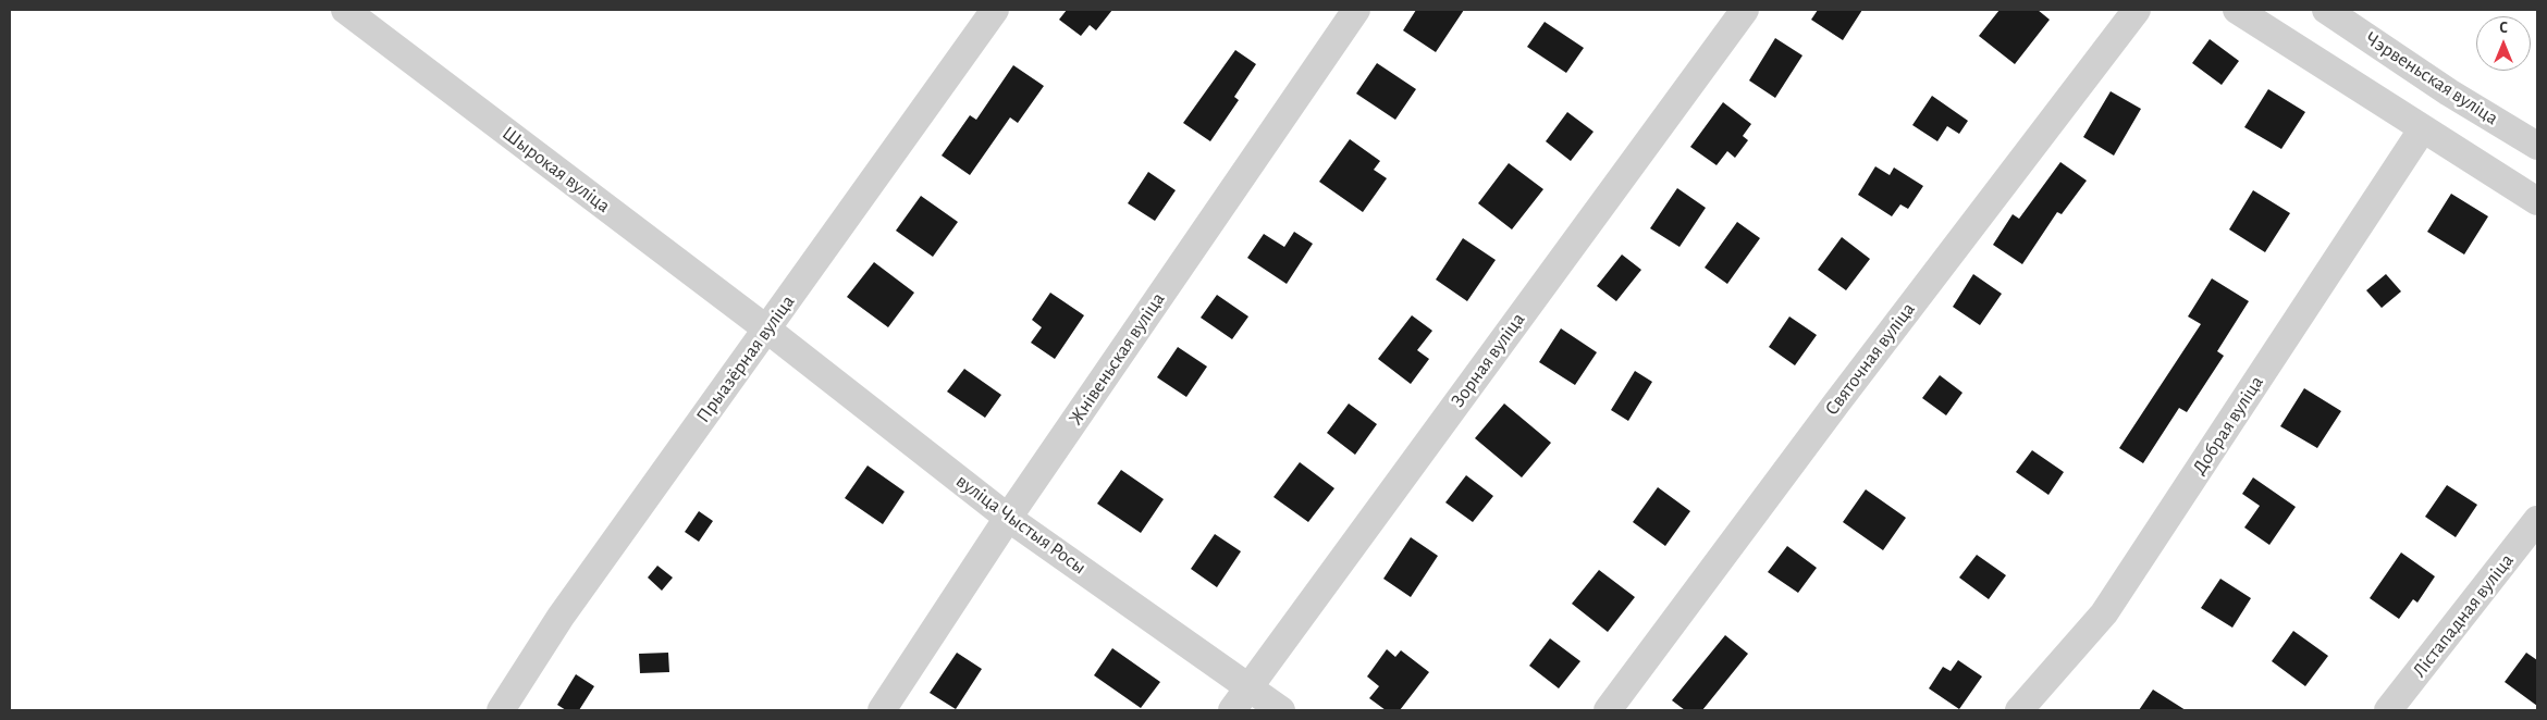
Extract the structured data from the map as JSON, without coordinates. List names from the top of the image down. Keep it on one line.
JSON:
{"streets":{"street":["Чэрвеньская вуліца","Шырокая вуліца","Прыазёрная вуліца","Жнівеньская вуліца","Святочная вуліца","Зорная вуліца","Добрая вуліца","вуліца Чыстыя Росы","Лістападная вуліца"]},"crossings":[["Шырокая вуліца","Прыазёрная вуліца"],["Шырокая вуліца","вуліца Чыстыя Росы"],["Прыазёрная вуліца","вуліца Чыстыя Росы"],["Жнівеньская вуліца","вуліца Чыстыя Росы"],["Зорная вуліца","вуліца Чыстыя Росы"]],"north":"top"}
